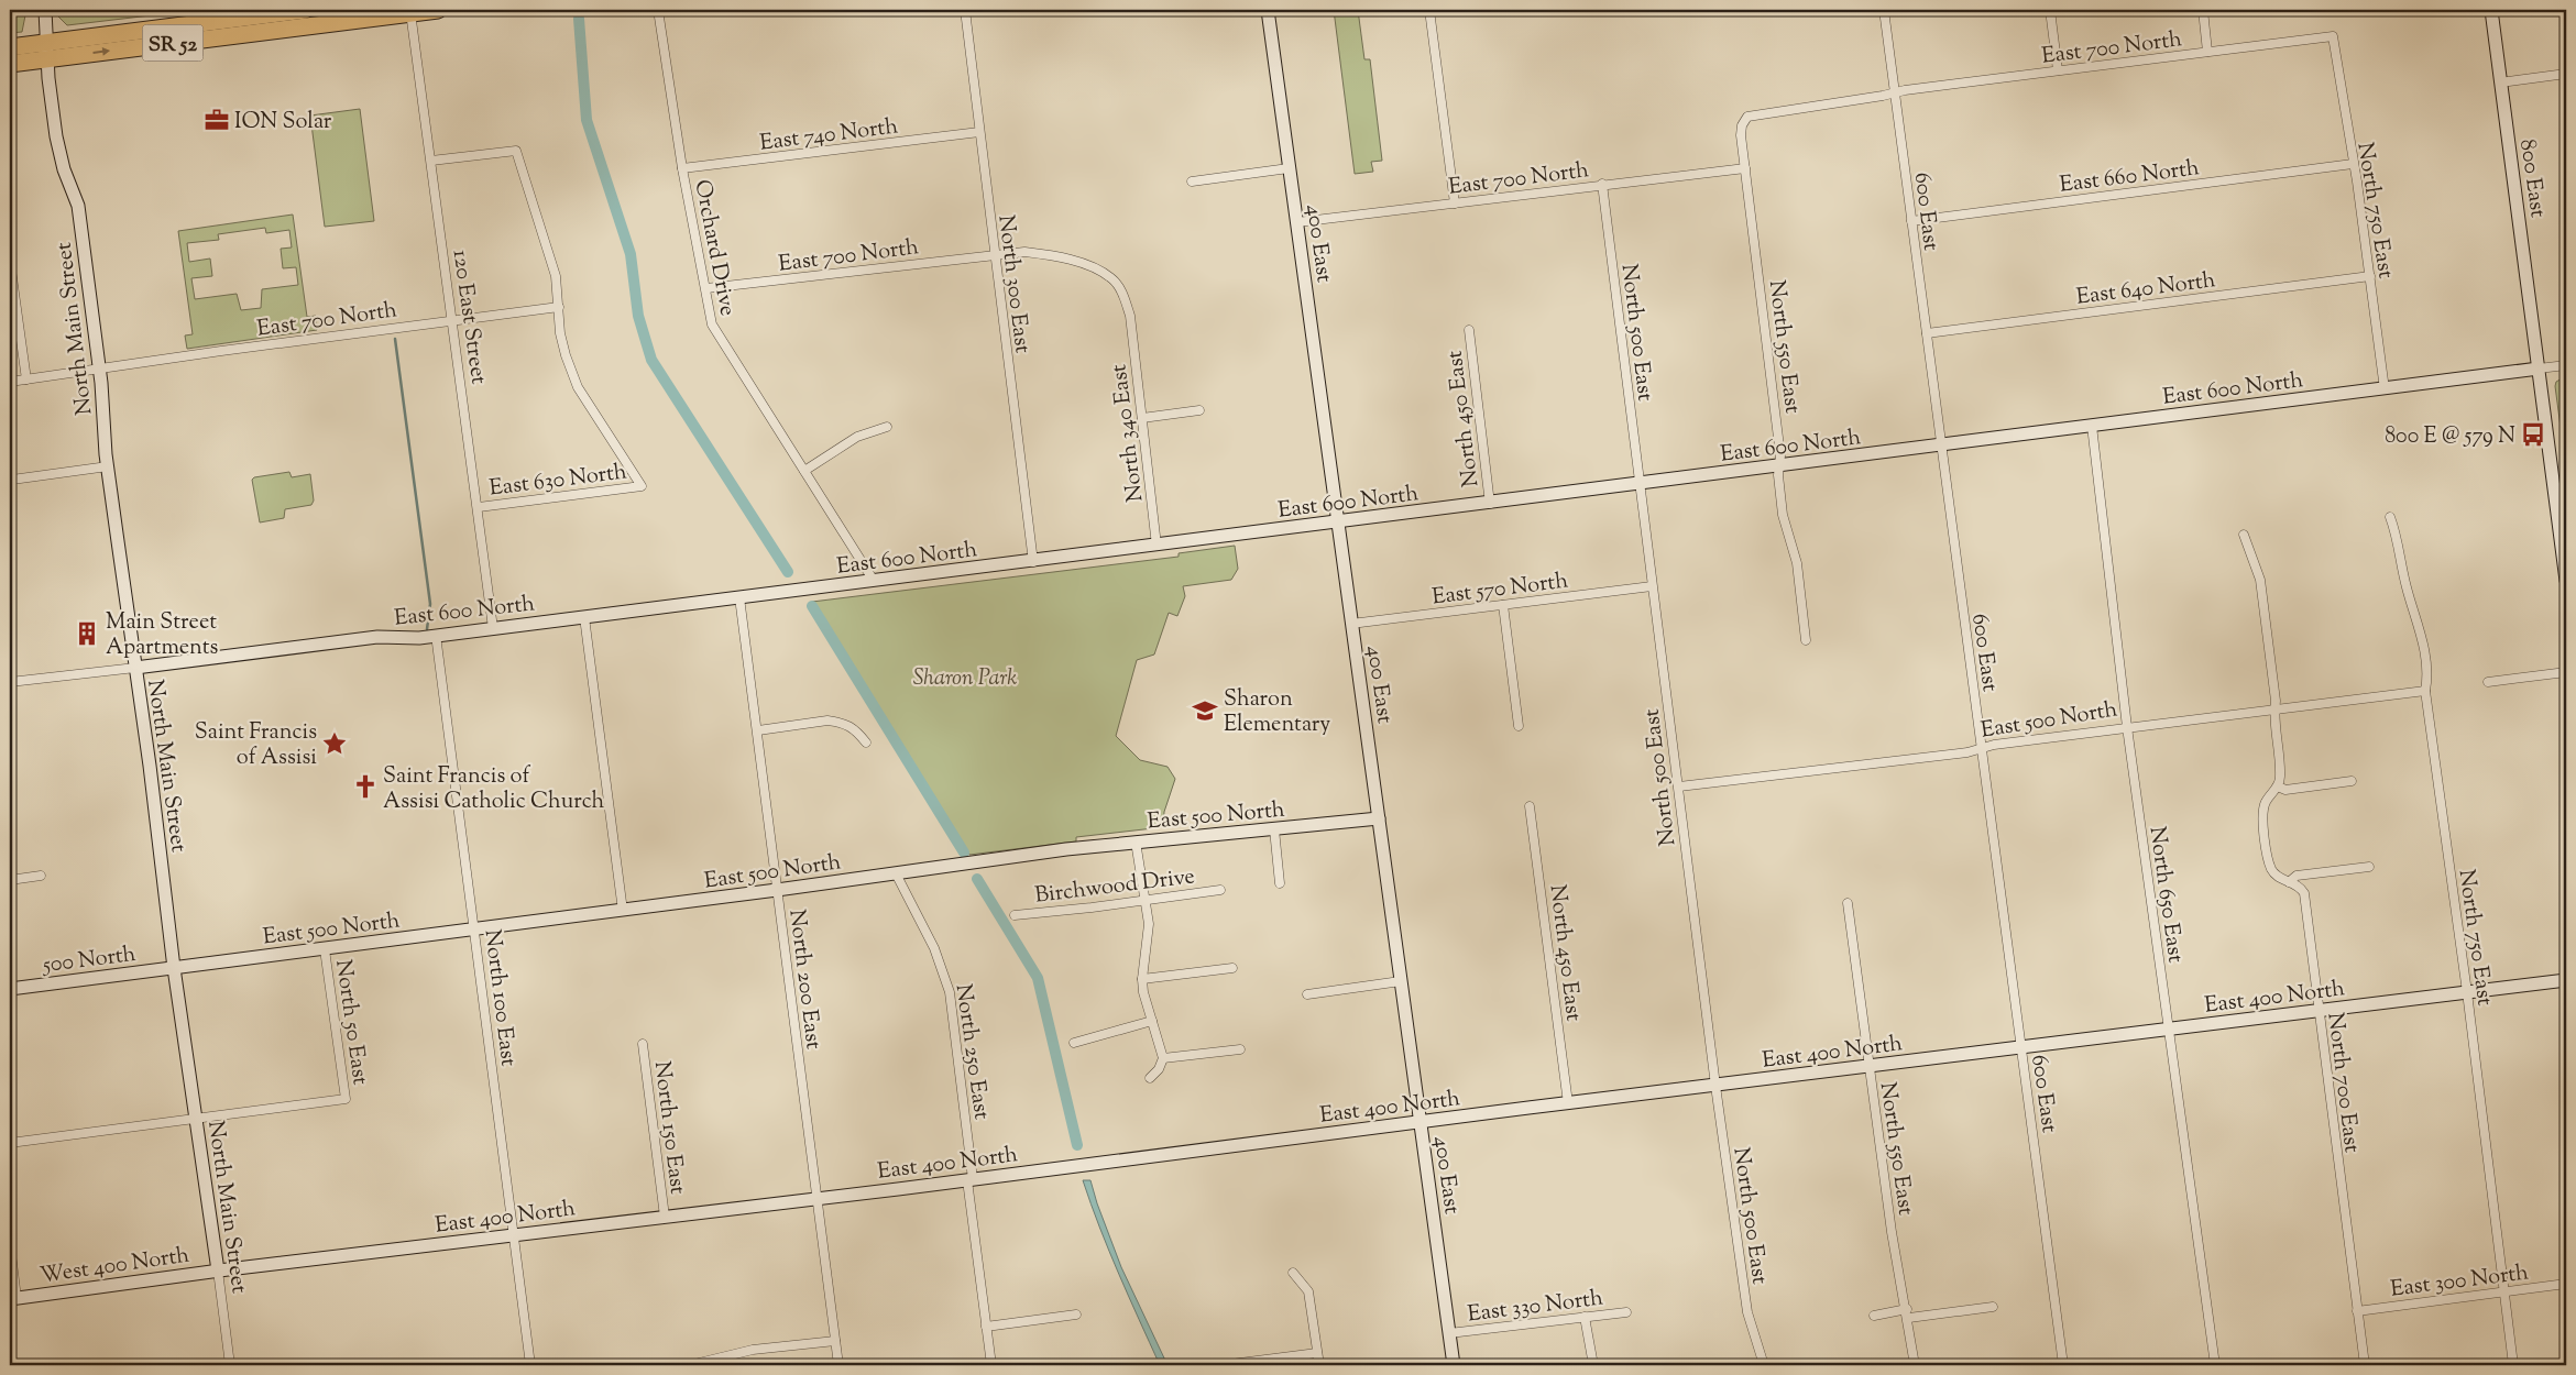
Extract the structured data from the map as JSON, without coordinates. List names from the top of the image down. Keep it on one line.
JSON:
{"streets":{"highway":["SR 52"],"street":["East 700 North","East 740 North","East 660 North","800 East","North 750 East","600 East","400 East","Orchard Drive","North 300 East","East 640 North","120 East Street","North Main Street","North 500 East","North 550 East","East 600 North","North 450 East","North 340 East","East 630 North","East 570 North","East 500 North","Birchwood Drive","North 650 East","500 North","North 200 East","East 400 North","North 100 East","North 50 East","North 250 East","North 700 East","North 150 East","West 400 North","East 300 North","East 330 North"]},"crossings":[["SR 52","120 East Street"],["SR 52","North Main Street"],["East 700 North","North 750 East"],["East 700 North","600 East"],["East 700 North","400 East"],["East 700 North","Orchard Drive"],["East 700 North","North 300 East"],["East 700 North","120 East Street"],["East 700 North","North Main Street"],["East 700 North","North 500 East"],["East 700 North","North 550 East"],["East 700 North","North 340 East"],["East 700 North","East 630 North"],["East 740 North","Orchard Drive"],["East 740 North","North 300 East"],["East 660 North","North 750 East"],["East 660 North","600 East"],["800 East","East 600 North"],["North 750 East","East 640 North"],["North 750 East","East 600 North"],["North 750 East","East 500 North"],["North 750 East","East 400 North"],["North 750 East","East 300 North"],["600 East","East 640 North"],["600 East","East 600 North"],["600 East","East 500 North"],["600 East","East 400 North"],["400 East","East 600 North"],["400 East","East 570 North"],["400 East","East 500 North"],["400 East","East 400 North"],["400 East","East 330 North"],["Orchard Drive","East 600 North"],["North 300 East","East 600 North"],["120 East Street","East 600 North"],["120 East Street","East 630 North"],["North Main Street","East 600 North"],["North Main Street","East 500 North"],["North Main Street","500 North"],["North Main Street","East 400 North"],["North Main Street","North 50 East"],["North Main Street","West 400 North"],["North 500 East","East 600 North"],["North 500 East","East 570 North"],["North 500 East","East 500 North"],["North 500 East","East 400 North"],["North 550 East","East 600 North"],["North 550 East","East 400 North"],["East 600 North","North 450 East"],["East 600 North","North 340 East"],["East 600 North","North 650 East"],["East 600 North","North 200 East"],["East 600 North","North 100 East"],["North 450 East","East 400 North"],["East 500 North","North 650 East"],["East 500 North","500 North"],["East 500 North","North 200 East"],["East 500 North","North 100 East"],["East 500 North","North 50 East"],["East 500 North","North 250 East"],["North 650 East","East 400 North"],["North 200 East","East 400 North"],["East 400 North","North 100 East"],["East 400 North","North 250 East"],["East 400 North","North 700 East"],["East 400 North","North 150 East"],["East 400 North","West 400 North"],["North 700 East","East 300 North"]],"parks":["Sharon Park"],"places":{"office":["ION Solar"],"bus stop":["800 E @ 579 N"],"building":["Main Street Apartments"],"school or university":["Sharon Elementary"],"place":["Saint Francis of Assisi"],"church":["Saint Francis of Assisi Catholic Church"]}}
